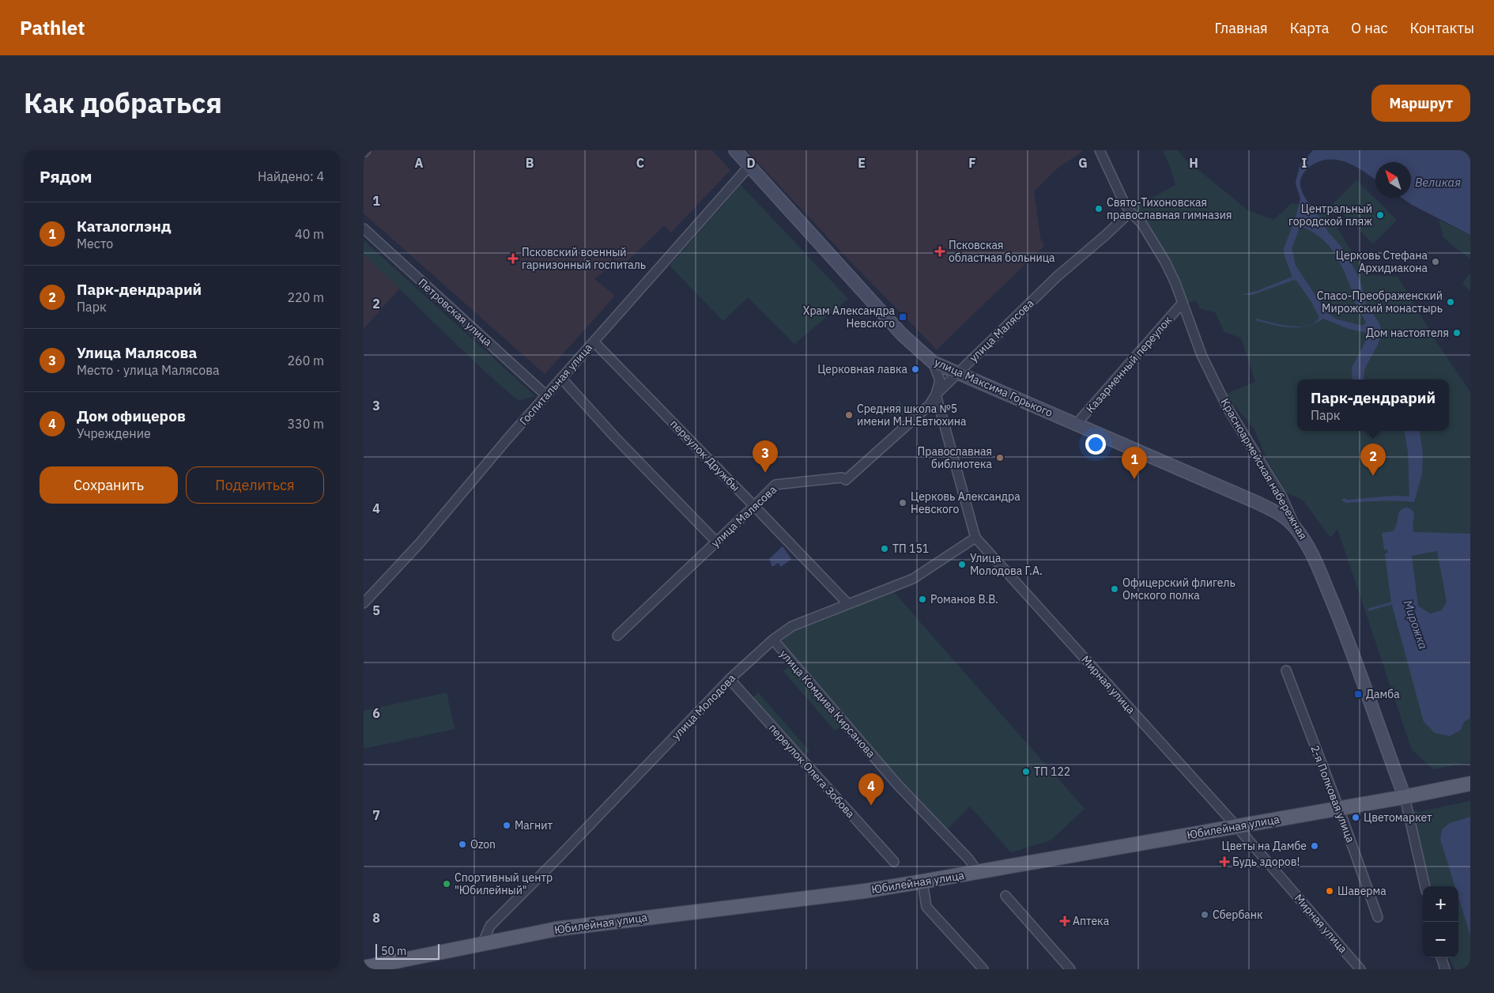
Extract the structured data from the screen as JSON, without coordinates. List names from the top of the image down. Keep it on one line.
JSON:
{"streets":{"main road":["улица Максима Горького","Красноармейская набережная","Юбилейная улица"],"street":["Петровская улица","улица Малясова","Казарменный переулок","Госпитальная улица","переулок Дружбы","Мирная улица","улица Комдива Кирсанова","улица Молодова","переулок Олега Зобова","2-я Полковая улица"]},"crossings":[["Петровская улица","Госпитальная улица"],["улица Малясова","улица Максима Горького"],["улица Малясова","переулок Дружбы"],["улица Малясова","Красноармейская набережная"],["улица Малясова","Мирная улица"],["Казарменный переулок","улица Максима Горького"],["Казарменный переулок","Красноармейская набережная"],["Госпитальная улица","улица Максима Горького"],["Госпитальная улица","переулок Дружбы"],["улица Максима Горького","Красноармейская набережная"],["улица Максима Горького","Мирная улица"],["переулок Дружбы","улица Молодова"],["Красноармейская набережная","Юбилейная улица"],["Мирная улица","улица Молодова"],["Мирная улица","Юбилейная улица"],["улица Комдива Кирсанова","улица Молодова"],["улица Комдива Кирсанова","Юбилейная улица"],["улица Молодова","переулок Олега Зобова"],["улица Молодова","Юбилейная улица"],["2-я Полковая улица","Юбилейная улица"]],"water":["Великая","Мирожка"],"places":{"other":["Свято-Тихоновская православная гимназия","Центральный городской пляж","Церковь Стефана Архидиакона","Спасо-Преображенский Мирожский монастырь","Дом настоятеля","Церковная лавка","Средняя школа №5 имени М.Н.Евтюхина","Православная библиотека","Церковь Александра Невского","ТП 151","Улица Молодова Г.А.","Офицерский флигель Омского полка","Романов В.В.","ТП 122","Цветомаркет","Магнит","Ozon","Цветы на Дамбе","Спортивный центр \"Юбилейный\"","Шаверма","Сбербанк"],"health":["Псковская областная больница","Псковский военный гарнизонный госпиталь","Будь здоров!","Аптека"],"transit":["Храм Александра Невского","Дамба"]},"scale_bar":"50 m","north":"top left","page":{"header":"Pathlet","nav":["Главная","Карта","О нас","Контакты"],"title":"Как добраться","buttons":["Маршрут",["Сохранить","Поделиться"]],"heading":["Рядом","Найдено: 4"],"list":[{"mark":"1","name":"Каталоглэнд","note":"Место","value":"40 m"},{"mark":"2","name":"Парк-дендрарий","note":"Парк","value":"220 m"},{"mark":"3","name":"Улица Малясова","note":"Место · улица Малясова","value":"260 m"},{"mark":"4","name":"Дом офицеров","note":"Учреждение","value":"330 m"}],"popup":["Парк-дендрарий","Парк"],"pins":["3","2","1","4"],"map_buttons":["+","−"],"scale":"50 m"},"grid":{"columns":["A","B","C","D","E","F","G","H","I"],"rows":["1","2","3","4","5","6","7","8"]}}
